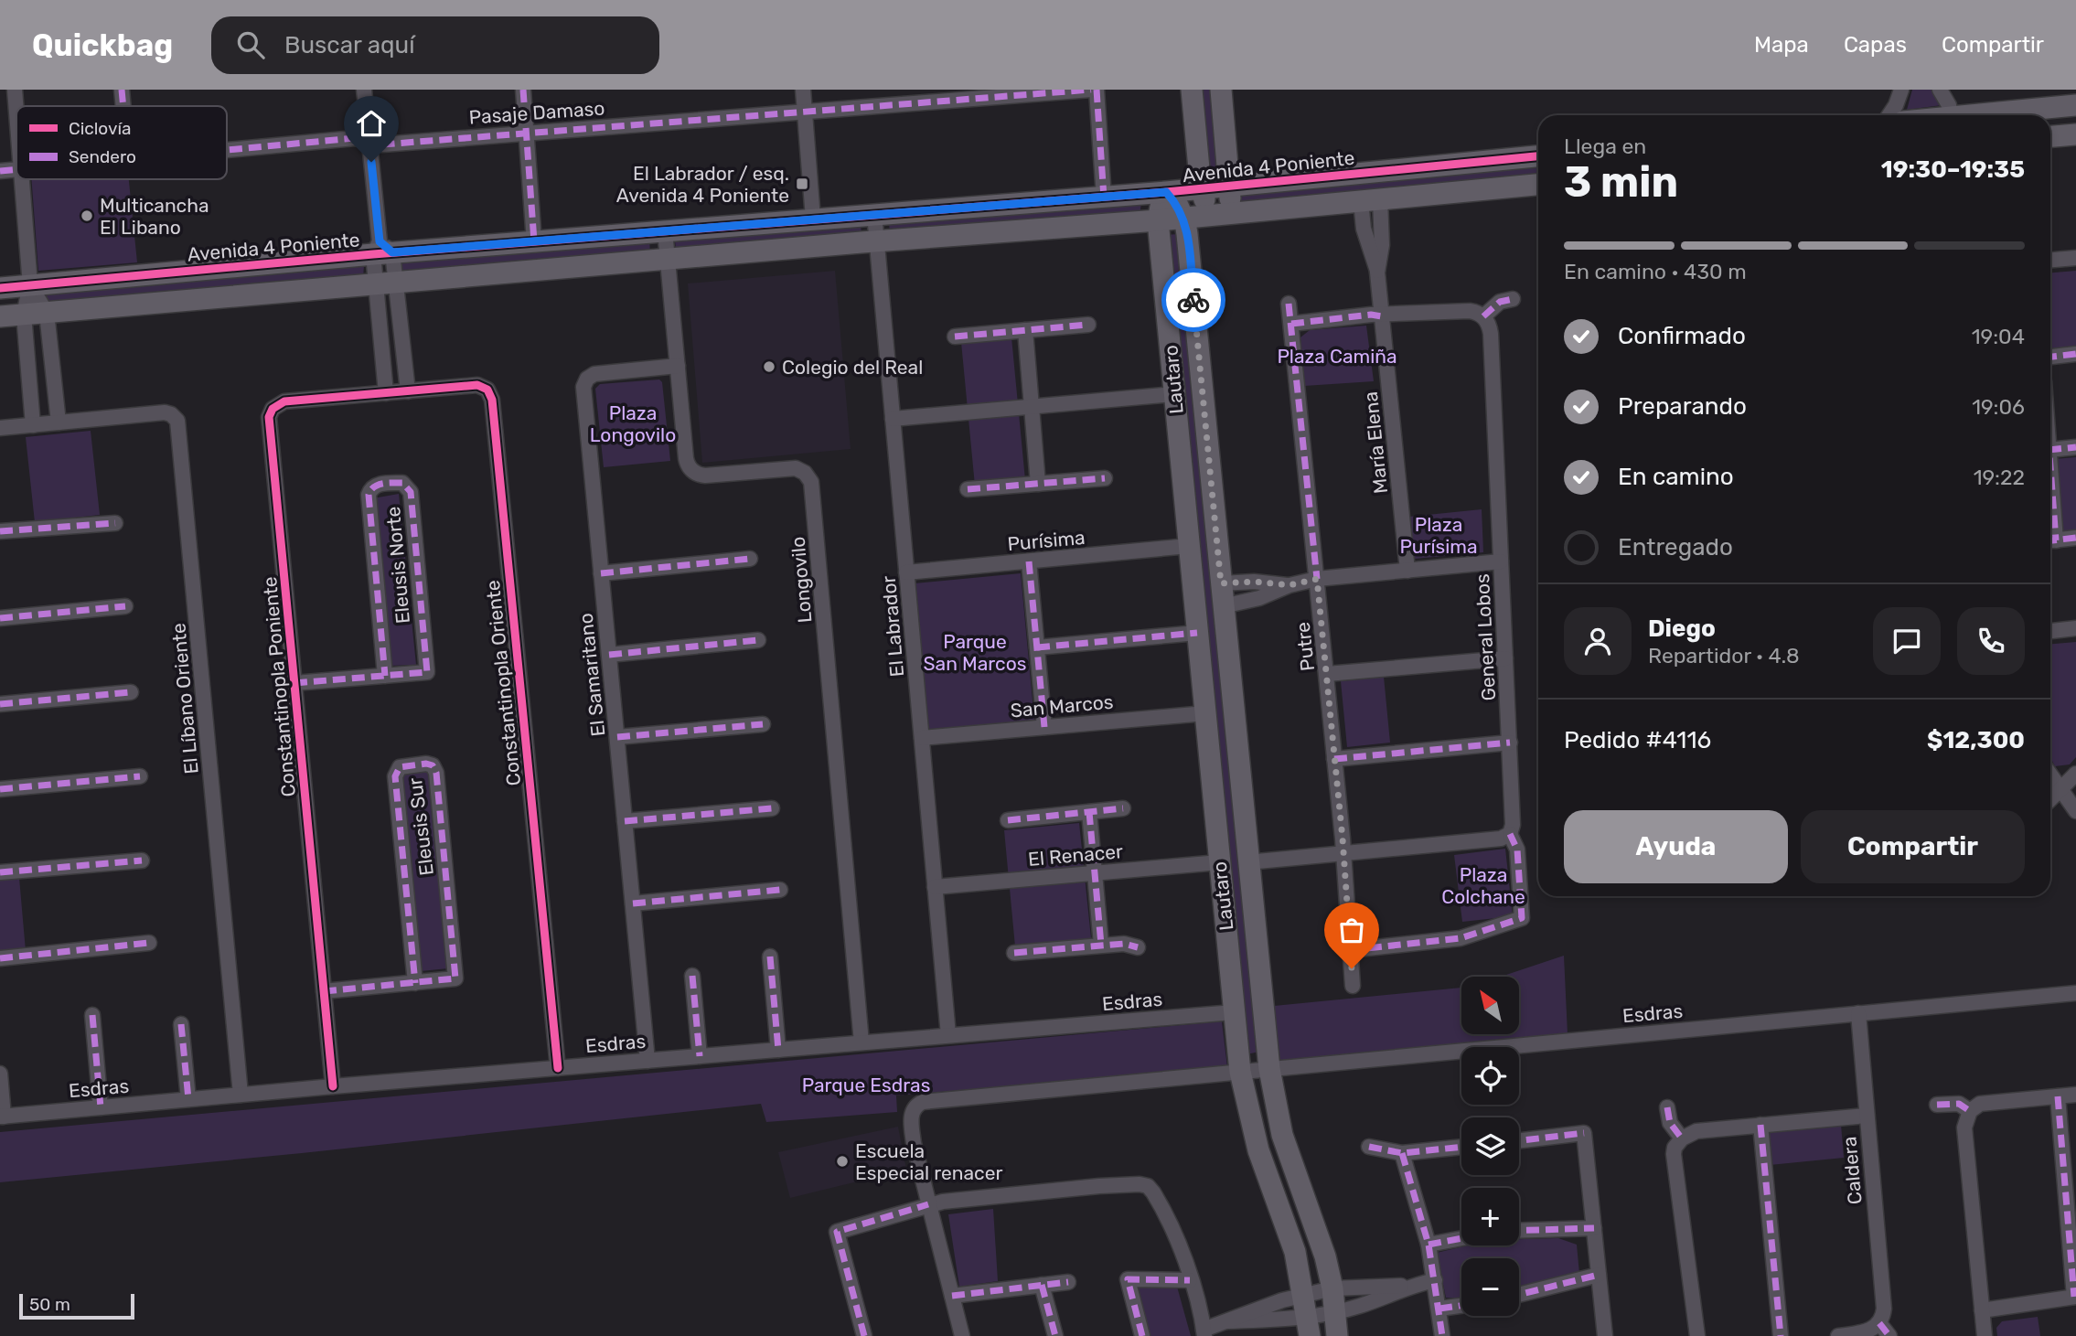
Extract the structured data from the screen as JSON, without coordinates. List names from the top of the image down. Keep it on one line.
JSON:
{"streets":{"street":["Pasaje Damaso","Avenida 4 Poniente","Lautaro","María Elena","Purísima","Eleusis Norte","Longovilo","El Labrador","General Lobos","Putre","El Samaritano","Constantinopla Oriente","Constantinopla Poniente","El Líbano Oriente","San Marcos","Eleusis Sur","El Renacer","Esdras","Caldera"]},"crossings":[["Avenida 4 Poniente","Lautaro"],["Avenida 4 Poniente","Longovilo"],["Avenida 4 Poniente","El Labrador"],["Lautaro","Purísima"],["Lautaro","San Marcos"],["Lautaro","El Renacer"],["Lautaro","Esdras"],["Purísima","El Labrador"],["Eleusis Norte","Constantinopla Poniente"],["Longovilo","El Samaritano"],["Longovilo","Esdras"],["El Labrador","San Marcos"],["El Labrador","El Renacer"],["El Labrador","Esdras"],["General Lobos","Putre"],["El Samaritano","Esdras"],["Constantinopla Oriente","Constantinopla Poniente"],["Constantinopla Oriente","Esdras"],["Constantinopla Poniente","Eleusis Sur"],["Constantinopla Poniente","Esdras"],["El Líbano Oriente","Esdras"],["Esdras","Caldera"]],"parks":["Plaza Camiña","Plaza Longovilo","Plaza Purísima","Parque San Marcos","Plaza Colchane","Parque Esdras"],"places":{"transit":["El Labrador / esq. Avenida 4 Poniente"],"other":["Multicancha El Libano","Colegio del Real","Escuela Especial renacer"]},"legend":["Ciclovía","Sendero"],"scale_bar":"50 m","north":"top left","page":{"header":"Quickbag","search":"Buscar aquí","nav":["Mapa","Capas","Compartir"],"heading":["3 min","Llega en","19:30–19:35"],"panel":["Diego","Repartidor · 4.8","Pedido #4116","$12,300"],"bar":"En camino · 430 m","list":[["Confirmado","19:04"],["Preparando","19:06"],["En camino","19:22"],"Entregado"],"buttons":["Ayuda","Compartir"],"map_buttons":["+","−"],"scale":"50 m"}}
